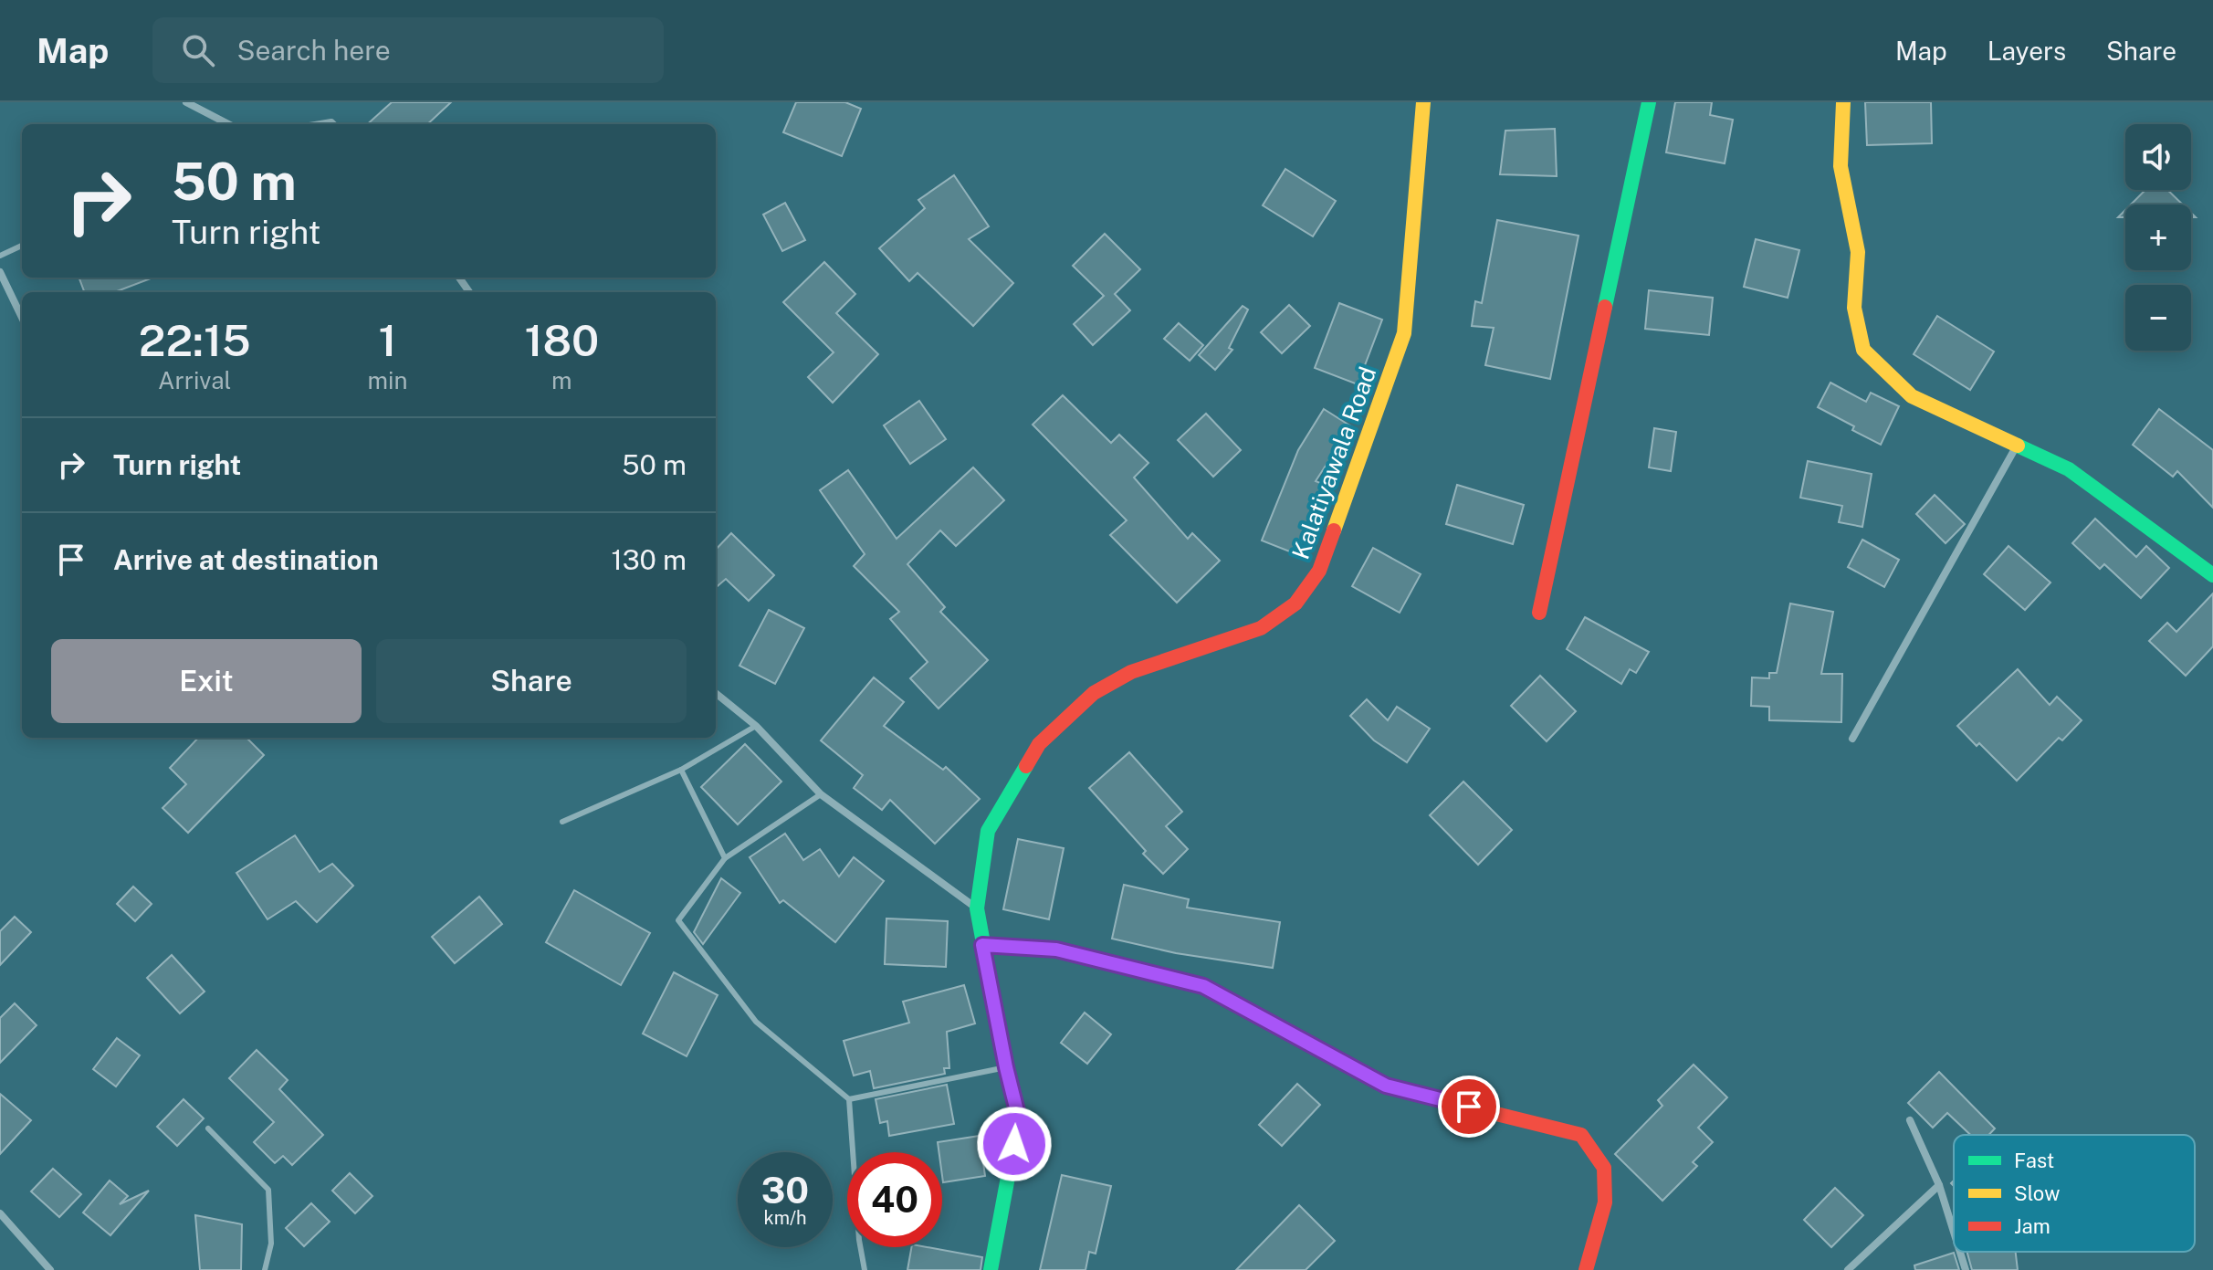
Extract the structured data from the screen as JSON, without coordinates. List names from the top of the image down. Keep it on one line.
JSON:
{"streets":{"street":["Kalatiyawala Road"]},"legend":["Fast","Slow","Jam"],"page":{"header":"Map","search":"Search here","nav":["Map","Layers","Share"],"map_buttons":["+","−"],"turn":["50 m","Turn right"],"eta":["22:15","Arrival","1","min","180","m"],"list":[{"name":"Turn right","value":"50 m"},{"name":"Arrive at destination","value":"130 m"}],"buttons":["Exit","Share"],"speed":"30 km/h","limit":"40"}}
